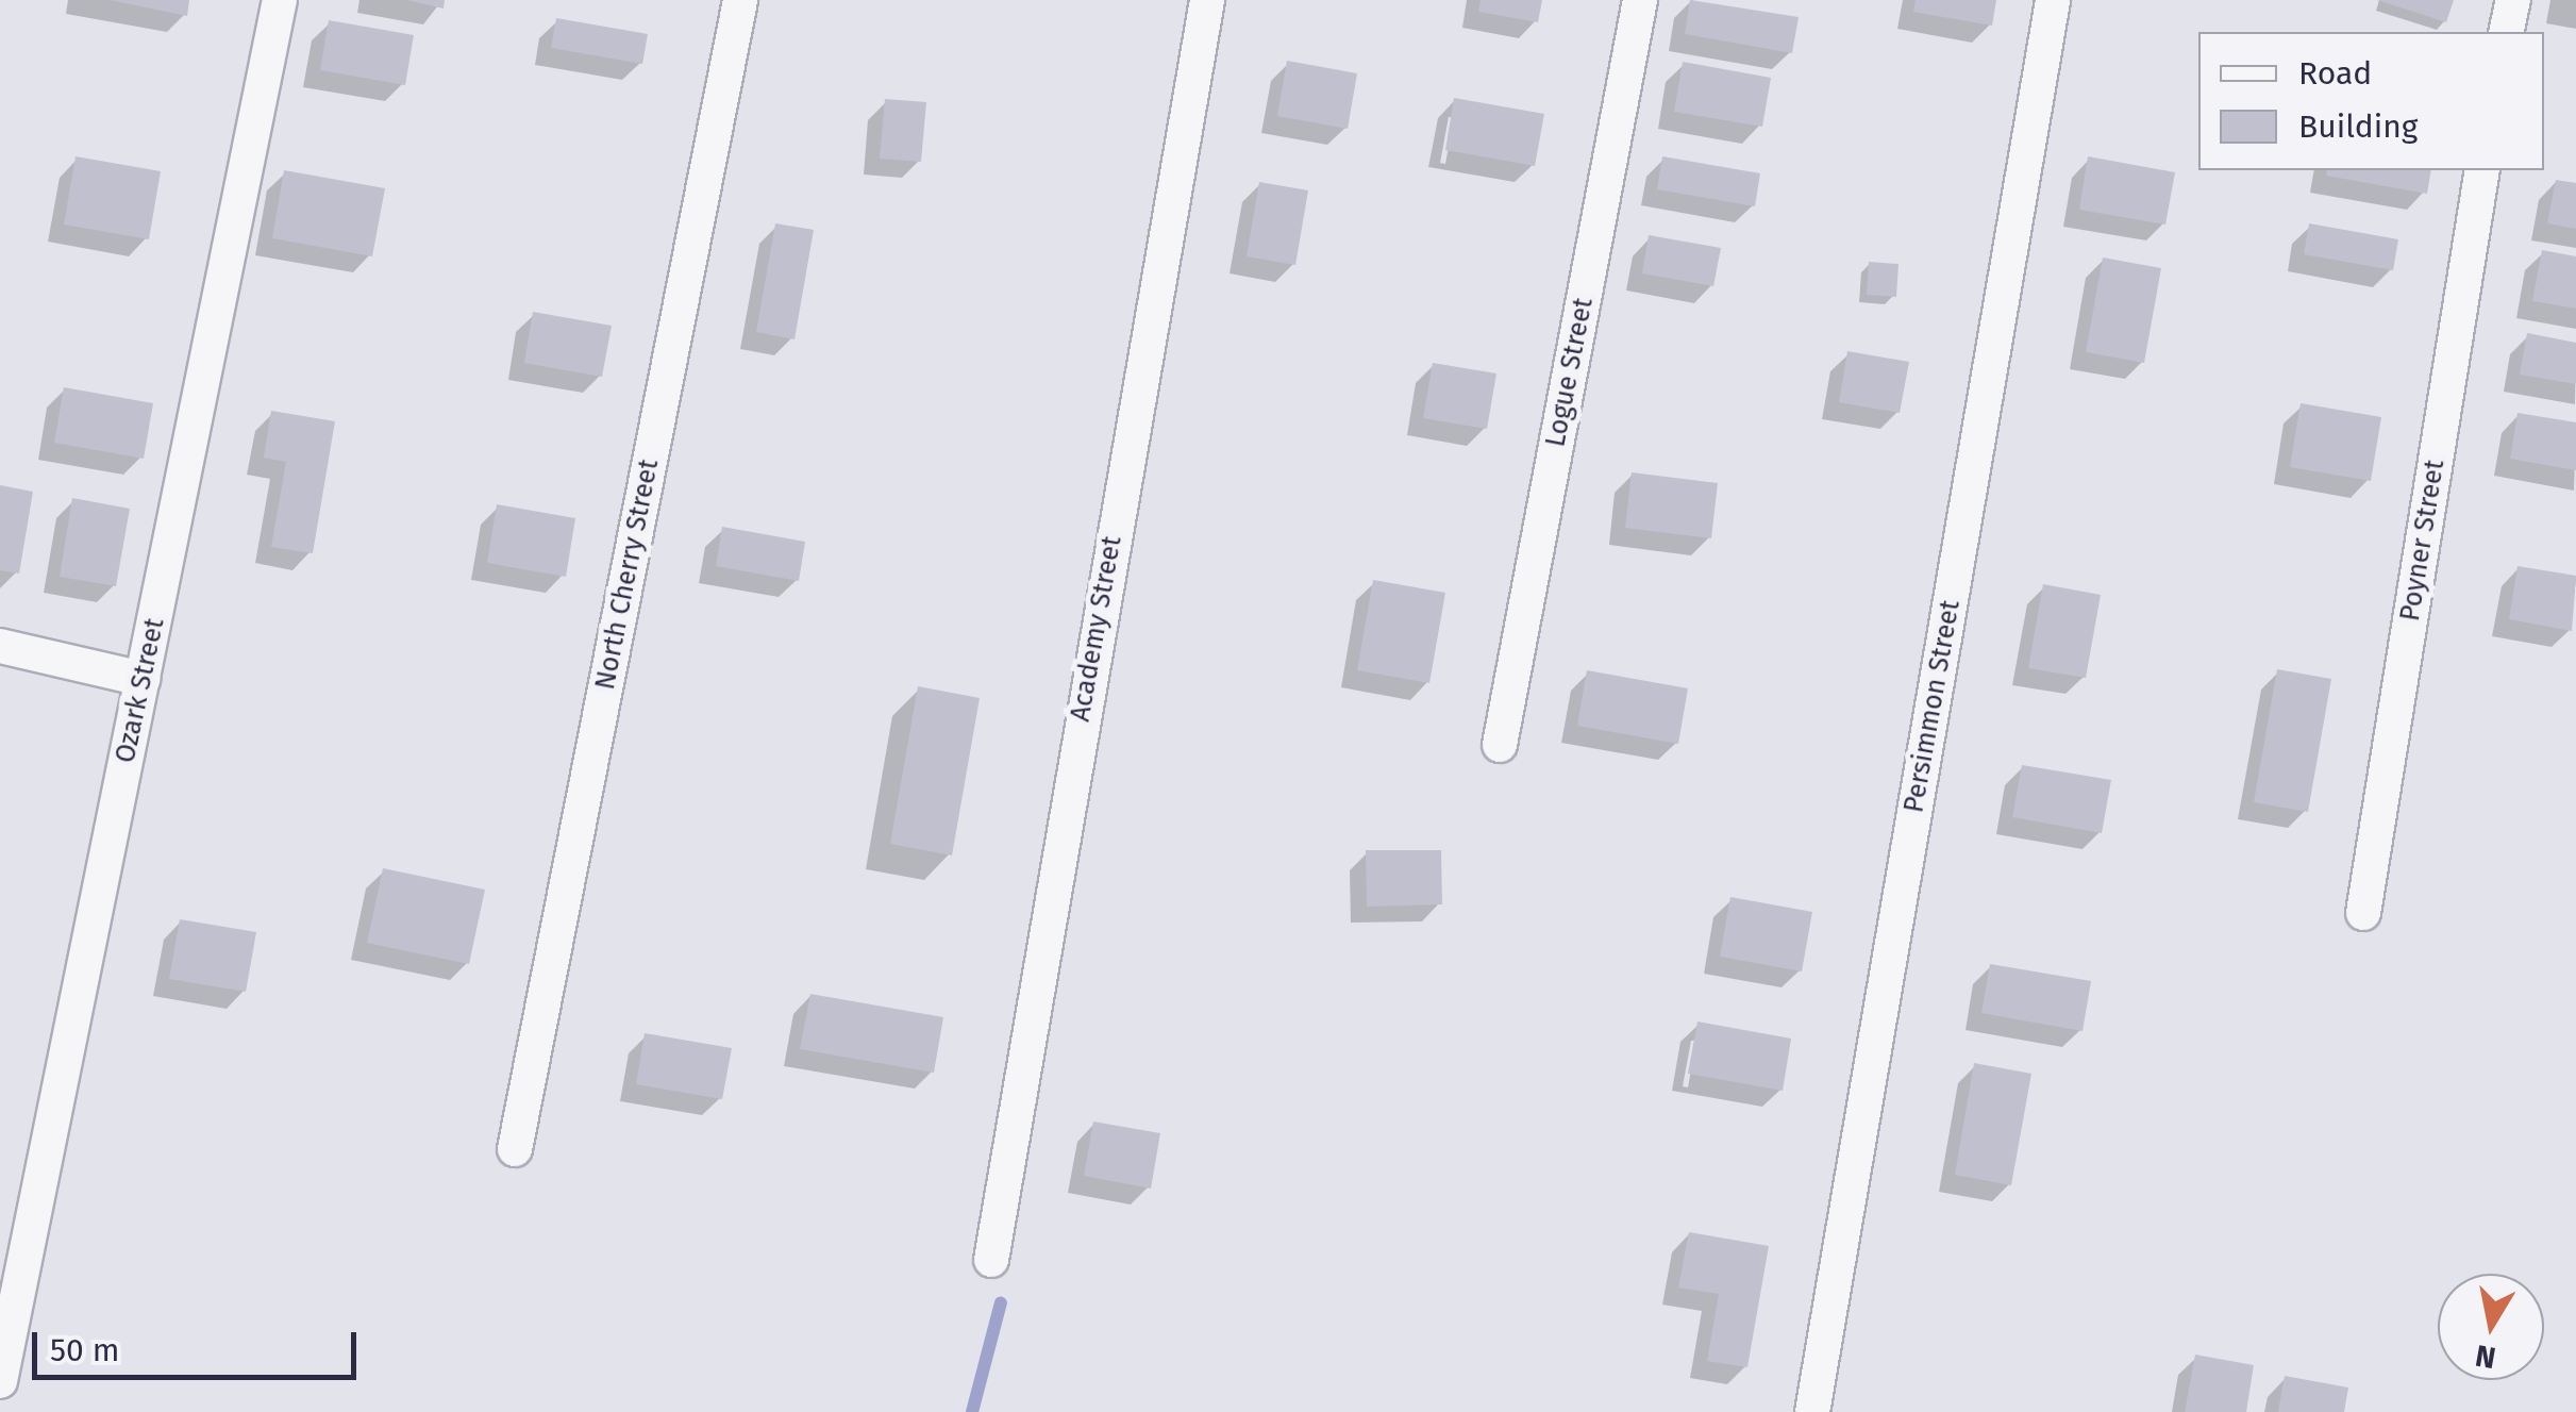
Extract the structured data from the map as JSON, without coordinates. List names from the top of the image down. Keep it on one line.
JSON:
{"streets":{"street":["Logue Street","Poyner Street","North Cherry Street","Academy Street","Ozark Street","Persimmon Street"]},"legend":["Road","Building"],"scale_bar":"50 m","north":"bottom"}
